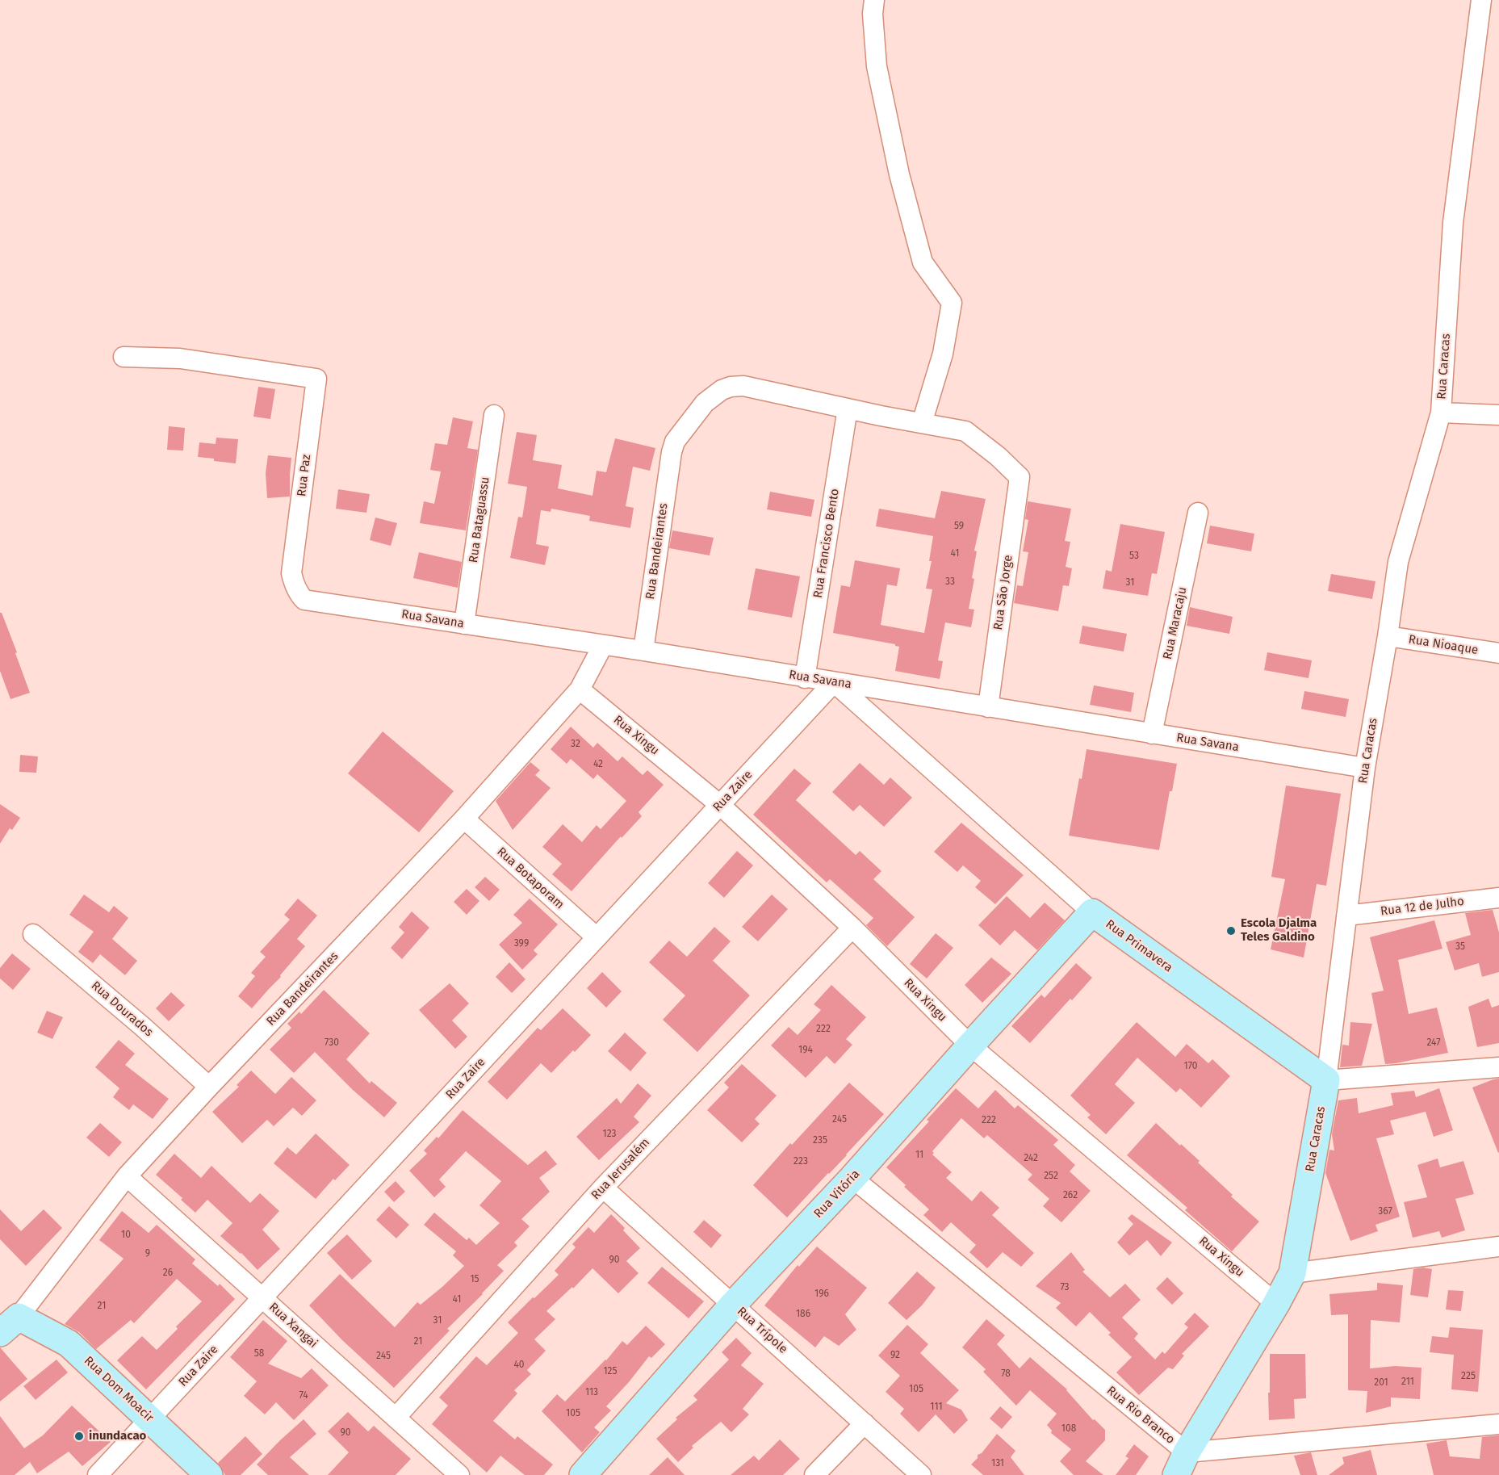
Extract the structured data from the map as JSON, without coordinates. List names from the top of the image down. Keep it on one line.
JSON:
{"streets":{"street":["Rua Caracas","Rua Paz","Rua Bataguassu","Rua Francisco Bento","Rua Bandeirantes","Rua São Jorge","Rua Savana","Rua Maracaju","Rua Nioaque","Rua Xingu","Rua Zaire","Rua Botaporam","Rua 12 de Julho","Rua Primavera","Rua Dourados","Rua Jerusalém","Rua Vitória","Rua Xangai","Rua Trípole","Rua Dom Moacir","Rua Rio Branco"]},"crossings":[["Rua Caracas","Rua Savana"],["Rua Caracas","Rua Nioaque"],["Rua Caracas","Rua Xingu"],["Rua Caracas","Rua 12 de Julho"],["Rua Caracas","Rua Primavera"],["Rua Caracas","Rua Rio Branco"],["Rua Paz","Rua Savana"],["Rua Bataguassu","Rua Savana"],["Rua Francisco Bento","Rua Bandeirantes"],["Rua Francisco Bento","Rua Savana"],["Rua Bandeirantes","Rua Savana"],["Rua Bandeirantes","Rua Xingu"],["Rua Bandeirantes","Rua Botaporam"],["Rua Bandeirantes","Rua Dourados"],["Rua Bandeirantes","Rua Xangai"],["Rua Bandeirantes","Rua Dom Moacir"],["Rua São Jorge","Rua Savana"],["Rua Savana","Rua Maracaju"],["Rua Savana","Rua Zaire"],["Rua Savana","Rua Primavera"],["Rua Xingu","Rua Zaire"],["Rua Xingu","Rua Jerusalém"],["Rua Xingu","Rua Vitória"],["Rua Zaire","Rua Botaporam"],["Rua Zaire","Rua Primavera"],["Rua Zaire","Rua Xangai"],["Rua Zaire","Rua Dom Moacir"],["Rua Primavera","Rua Vitória"],["Rua Jerusalém","Rua Xangai"],["Rua Jerusalém","Rua Trípole"],["Rua Vitória","Rua Trípole"],["Rua Vitória","Rua Rio Branco"]],"places":["Escola Djalma Teles Galdino","inundacao"],"house_numbers":["59","41","53","33","31","32","42","399","35","222","730","247","194","170","245","222","123","235","11","242","223","252","262","367","10","9","90","26","15","73","196","41","21","186","31","21","58","92","245","40","125","78","225","211","201","105","113","74","111","105","108","90","131"]}
